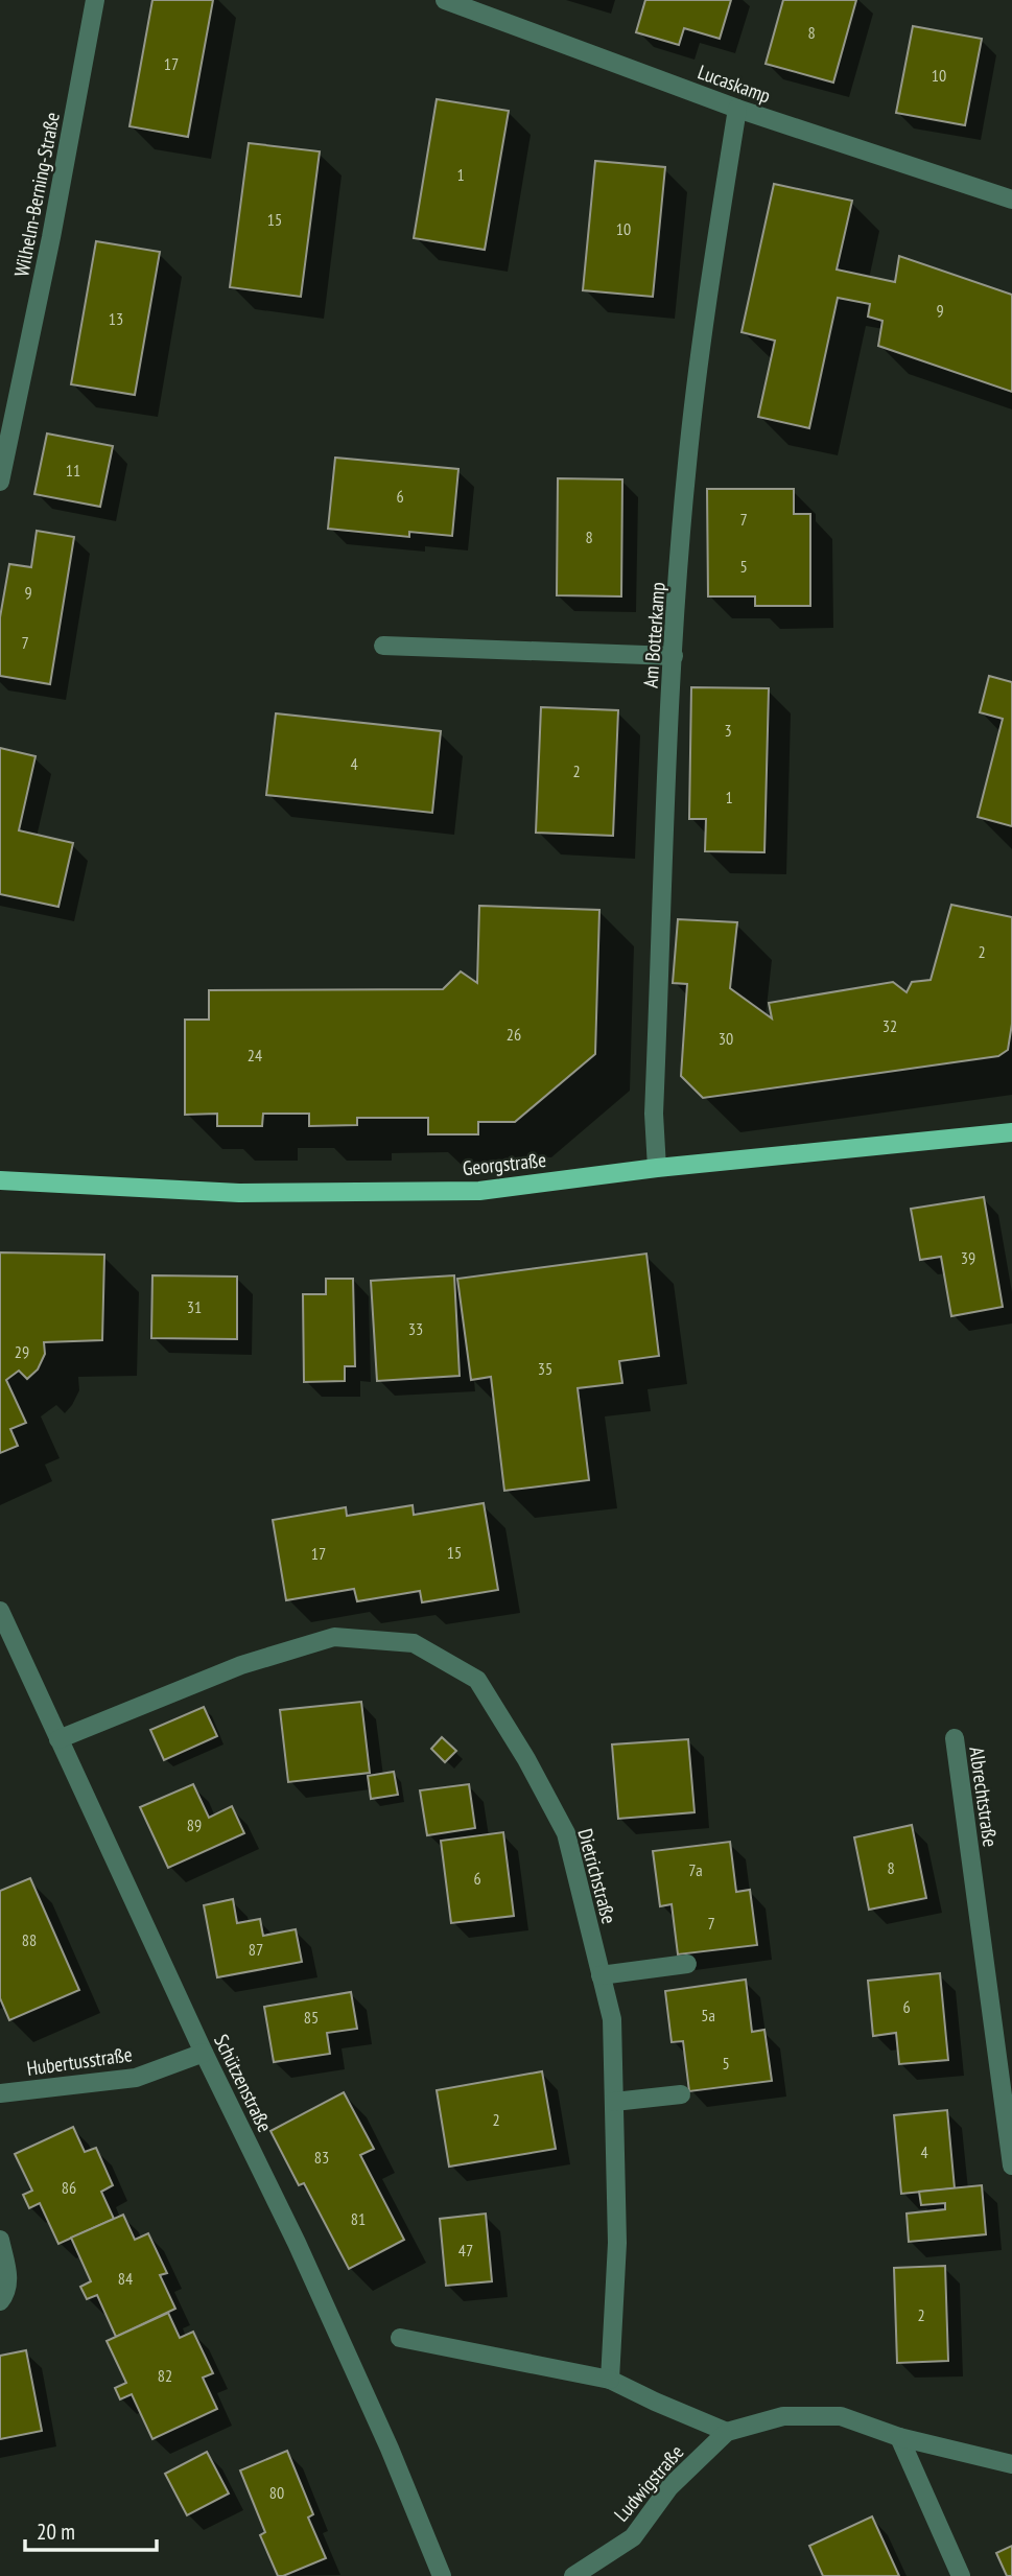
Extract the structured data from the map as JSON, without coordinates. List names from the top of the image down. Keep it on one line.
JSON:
{"streets":{"main road":["Georgstraße"],"street":["Lucaskamp","Wilhelm-Berning-Straße","Am Botterkamp","Albrechtstraße","Dietrichstraße","Hubertusstraße","Schützenstraße","Ludwigstraße"]},"crossings":[["Lucaskamp","Am Botterkamp"],["Am Botterkamp","Georgstraße"],["Dietrichstraße","Schützenstraße"],["Hubertusstraße","Schützenstraße"]],"house_numbers":["8","17","10","1","15","10","9","13","11","6","7","8","5","9","7","3","4","2","1","2","32","26","30","24","39","31","33","29","35","15","17","89","8","7a","6","7","88","87","6","5a","85","5","2","4","83","86","81","47","84","2","82","80"],"scale_bar":"20 m"}
